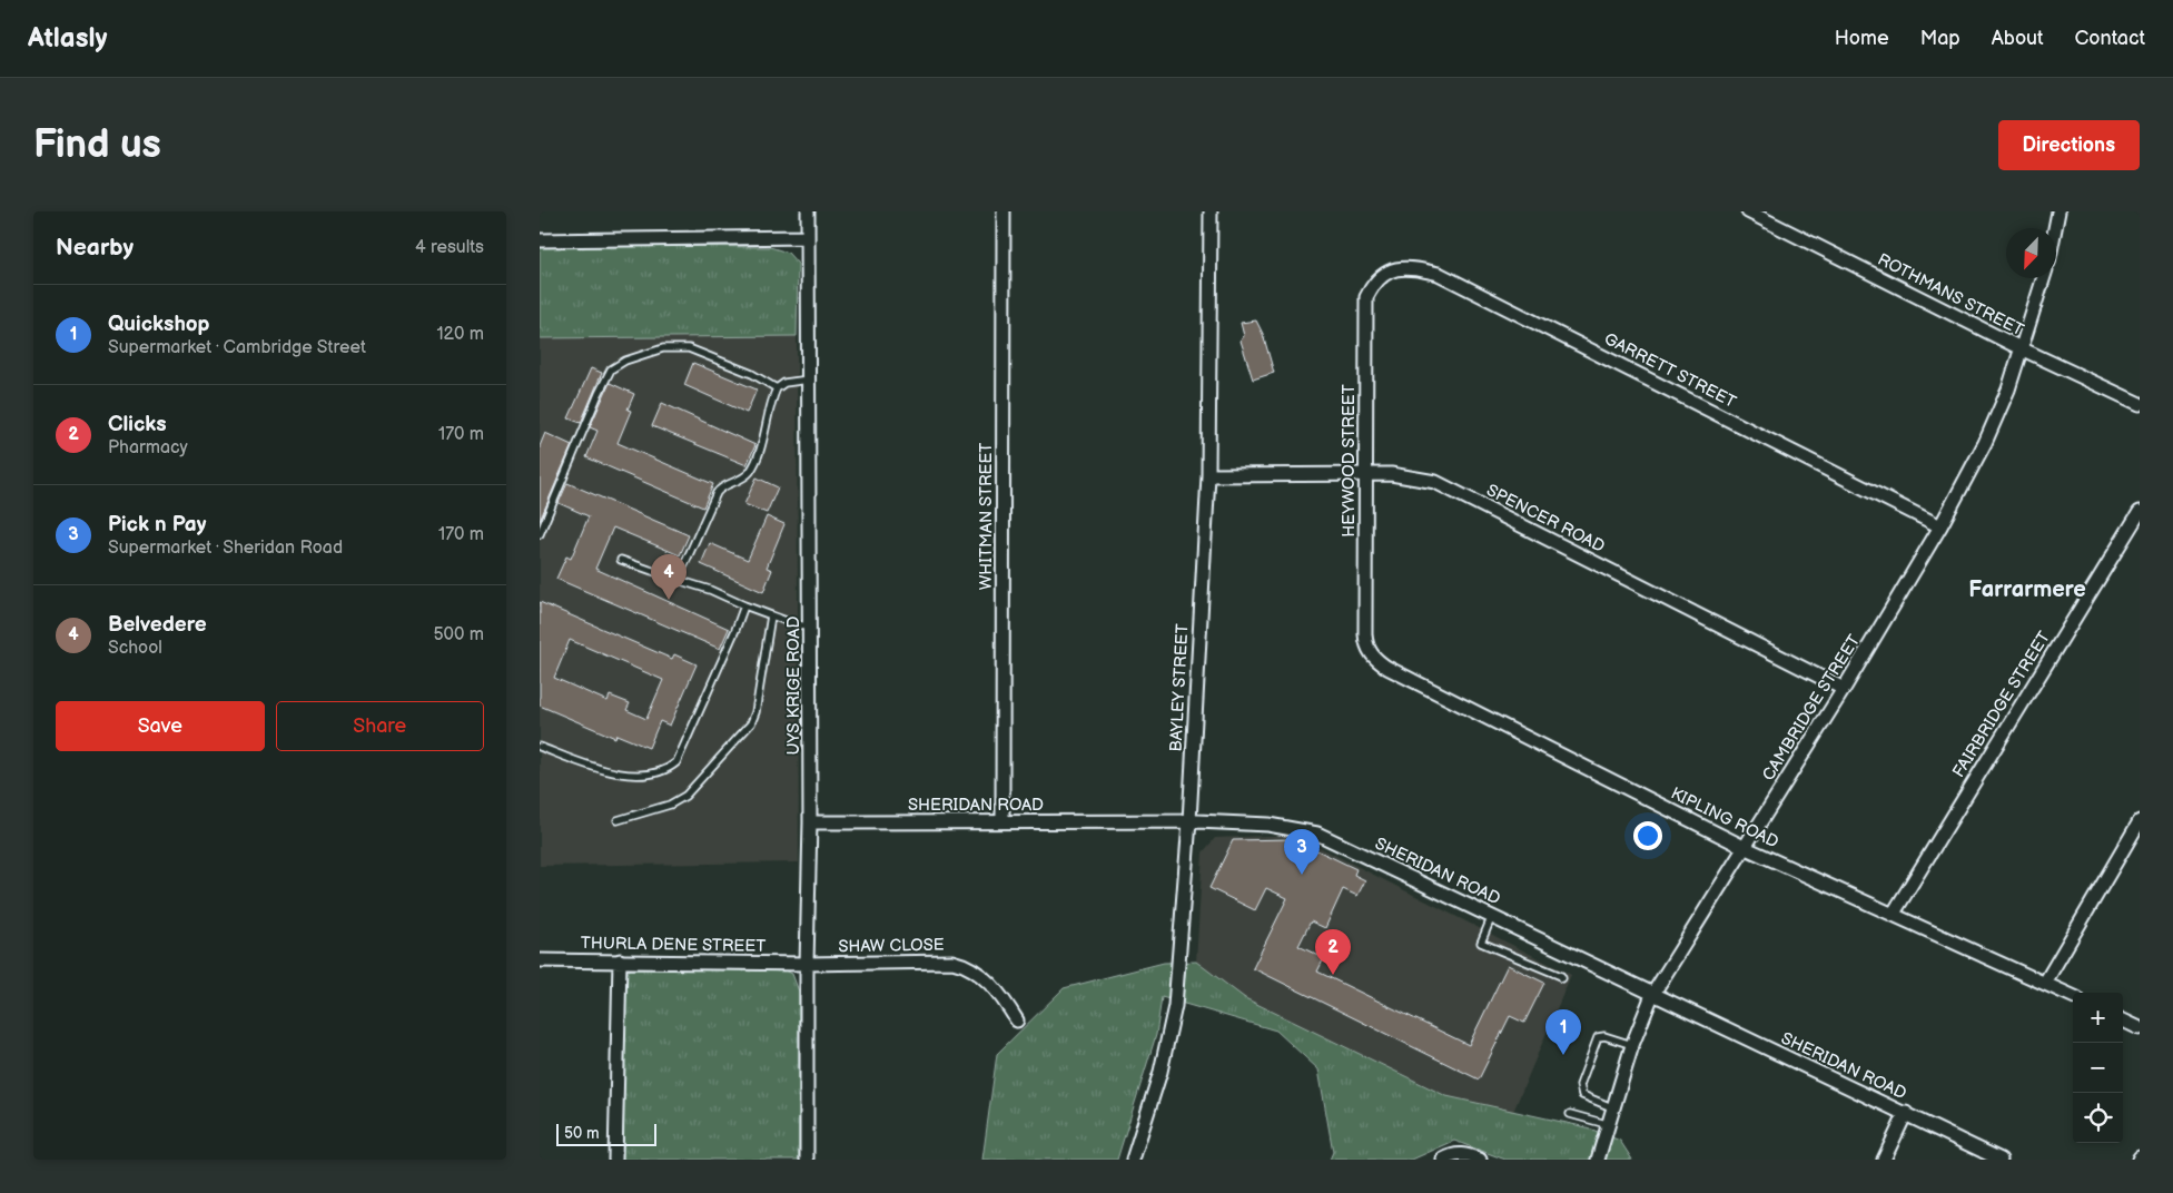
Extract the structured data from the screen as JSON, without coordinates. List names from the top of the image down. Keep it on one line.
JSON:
{"streets":{"street":["ROTHMANS STREET","GARRETT STREET","HEYWOOD STREET","WHITMAN STREET","SPENCER ROAD","UYS KRIGE ROAD","BAYLEY STREET","FAIRBRIDGE STREET","CAMBRIDGE STREET","SHERIDAN ROAD","KIPLING ROAD","THURLA DENE STREET","SHAW CLOSE"]},"crossings":[["ROTHMANS STREET","CAMBRIDGE STREET"],["GARRETT STREET","HEYWOOD STREET"],["GARRETT STREET","CAMBRIDGE STREET"],["HEYWOOD STREET","SPENCER ROAD"],["HEYWOOD STREET","KIPLING ROAD"],["WHITMAN STREET","SHERIDAN ROAD"],["SPENCER ROAD","BAYLEY STREET"],["SPENCER ROAD","CAMBRIDGE STREET"],["UYS KRIGE ROAD","SHERIDAN ROAD"],["UYS KRIGE ROAD","THURLA DENE STREET"],["UYS KRIGE ROAD","SHAW CLOSE"],["BAYLEY STREET","SHERIDAN ROAD"],["FAIRBRIDGE STREET","KIPLING ROAD"],["CAMBRIDGE STREET","SHERIDAN ROAD"],["CAMBRIDGE STREET","KIPLING ROAD"],["THURLA DENE STREET","SHAW CLOSE"]],"districts":["Farrarmere"],"scale_bar":"50 m","north":"bottom left","page":{"header":"Atlasly","nav":["Home","Map","About","Contact"],"buttons":["Directions",["Save","Share"]],"title":"Find us","heading":["Nearby","4 results"],"list":[{"mark":"1","name":"Quickshop","note":"Supermarket · Cambridge Street","value":"120 m"},{"mark":"2","name":"Clicks","note":"Pharmacy","value":"170 m"},{"mark":"3","name":"Pick n Pay","note":"Supermarket · Sheridan Road","value":"170 m"},{"mark":"4","name":"Belvedere","note":"School","value":"500 m"}],"pins":["4","3","2","1"],"map_buttons":["+","−"],"scale":"50 m"}}
